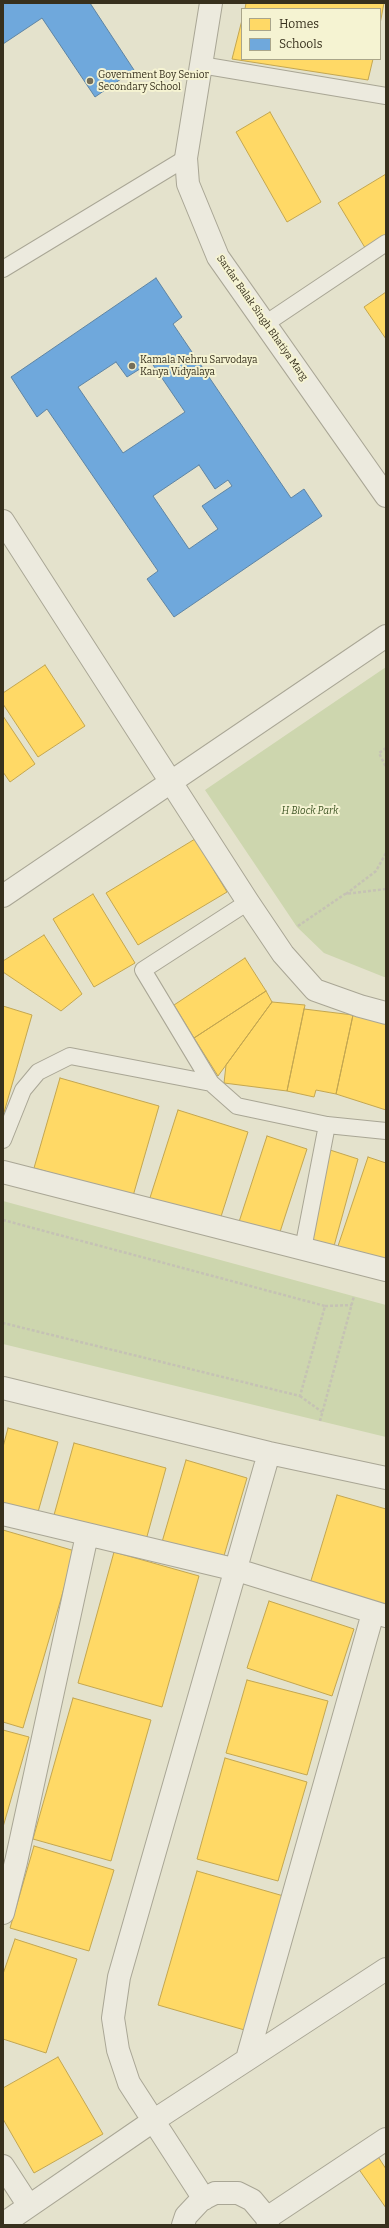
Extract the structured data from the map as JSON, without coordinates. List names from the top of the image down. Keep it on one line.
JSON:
{"streets":{"street":["Sardar Balak Singh Bhatiya Marg"]},"parks":["H Block Park"],"places":["Government Boy Senior Secondary School","Kamala Nehru Sarvodaya Kanya Vidyalaya"],"legend":["Homes","Schools"]}
